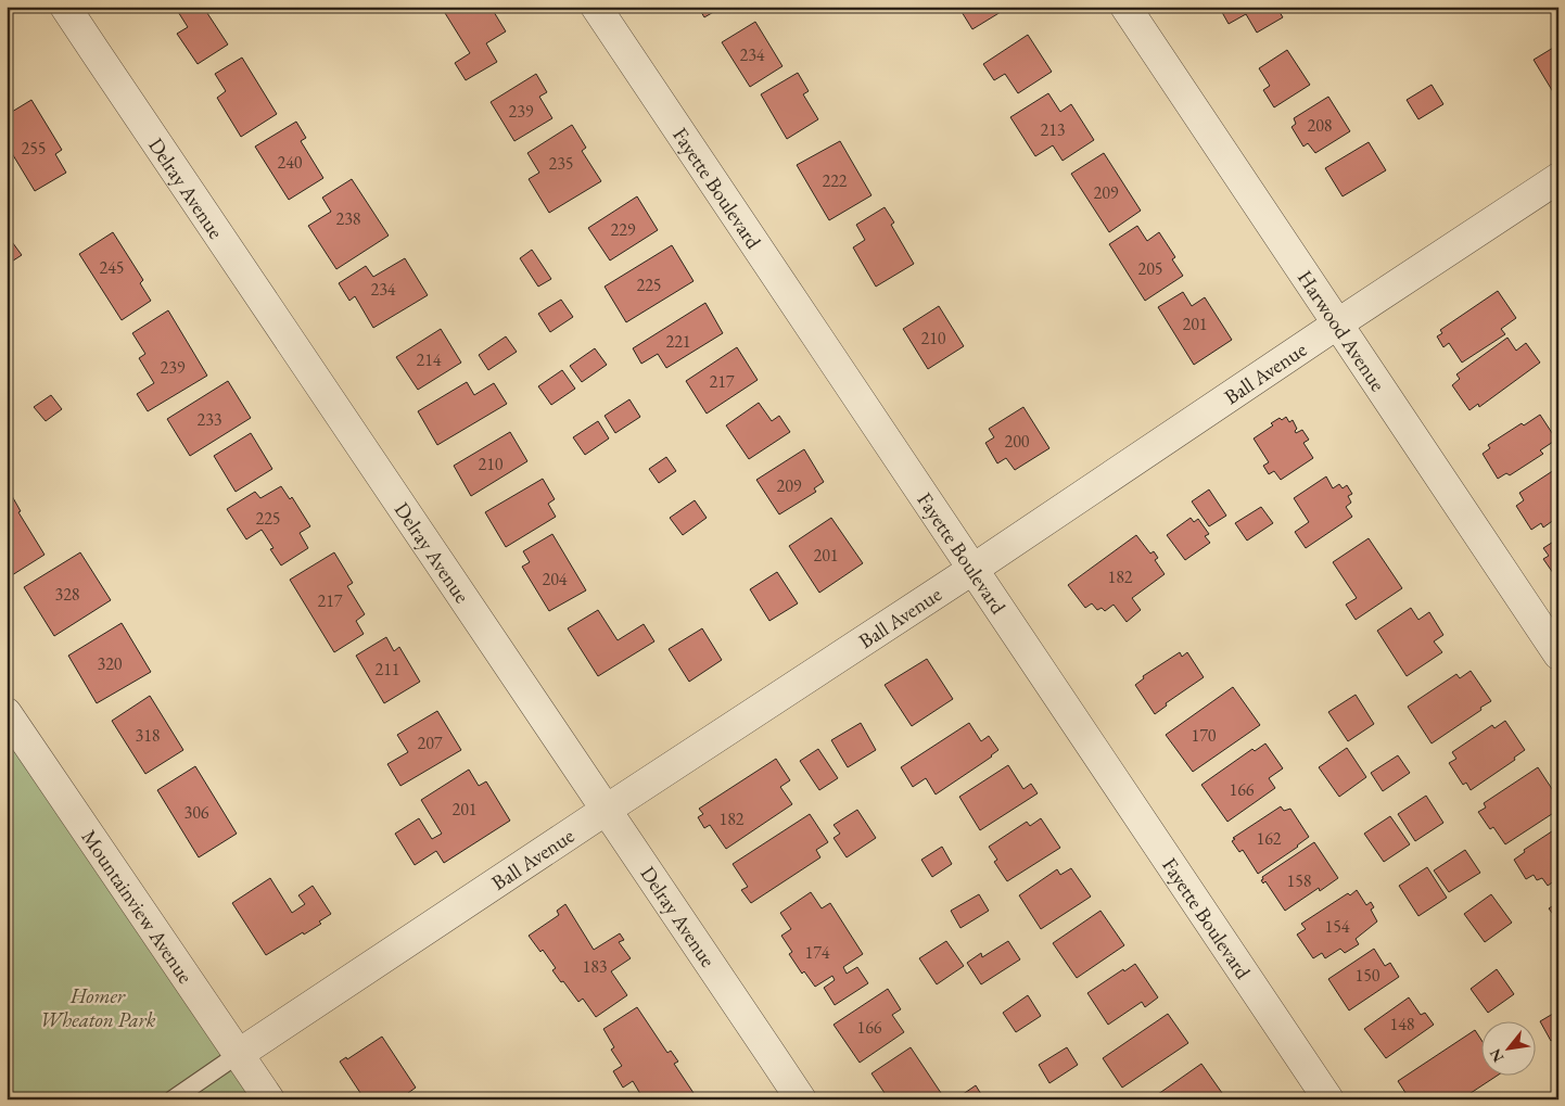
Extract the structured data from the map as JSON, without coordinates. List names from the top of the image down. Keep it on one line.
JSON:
{"streets":{"street":["Fayette Boulevard","Delray Avenue","Harwood Avenue","Ball Avenue","Mountainview Avenue"]},"crossings":[["Fayette Boulevard","Ball Avenue"],["Delray Avenue","Ball Avenue"],["Harwood Avenue","Ball Avenue"],["Ball Avenue","Mountainview Avenue"]],"parks":["Homer Wheaton Park"],"house_numbers":["234","239","208","213","255","240","235","222","209","238","229","245","205","225","234","201","210","221","214","239","217","233","200","210","209","225","201","182","204","328","217","320","211","318","170","207","166","201","306","182","162","158","154","174","183","150","148","166"],"north":"bottom left"}
